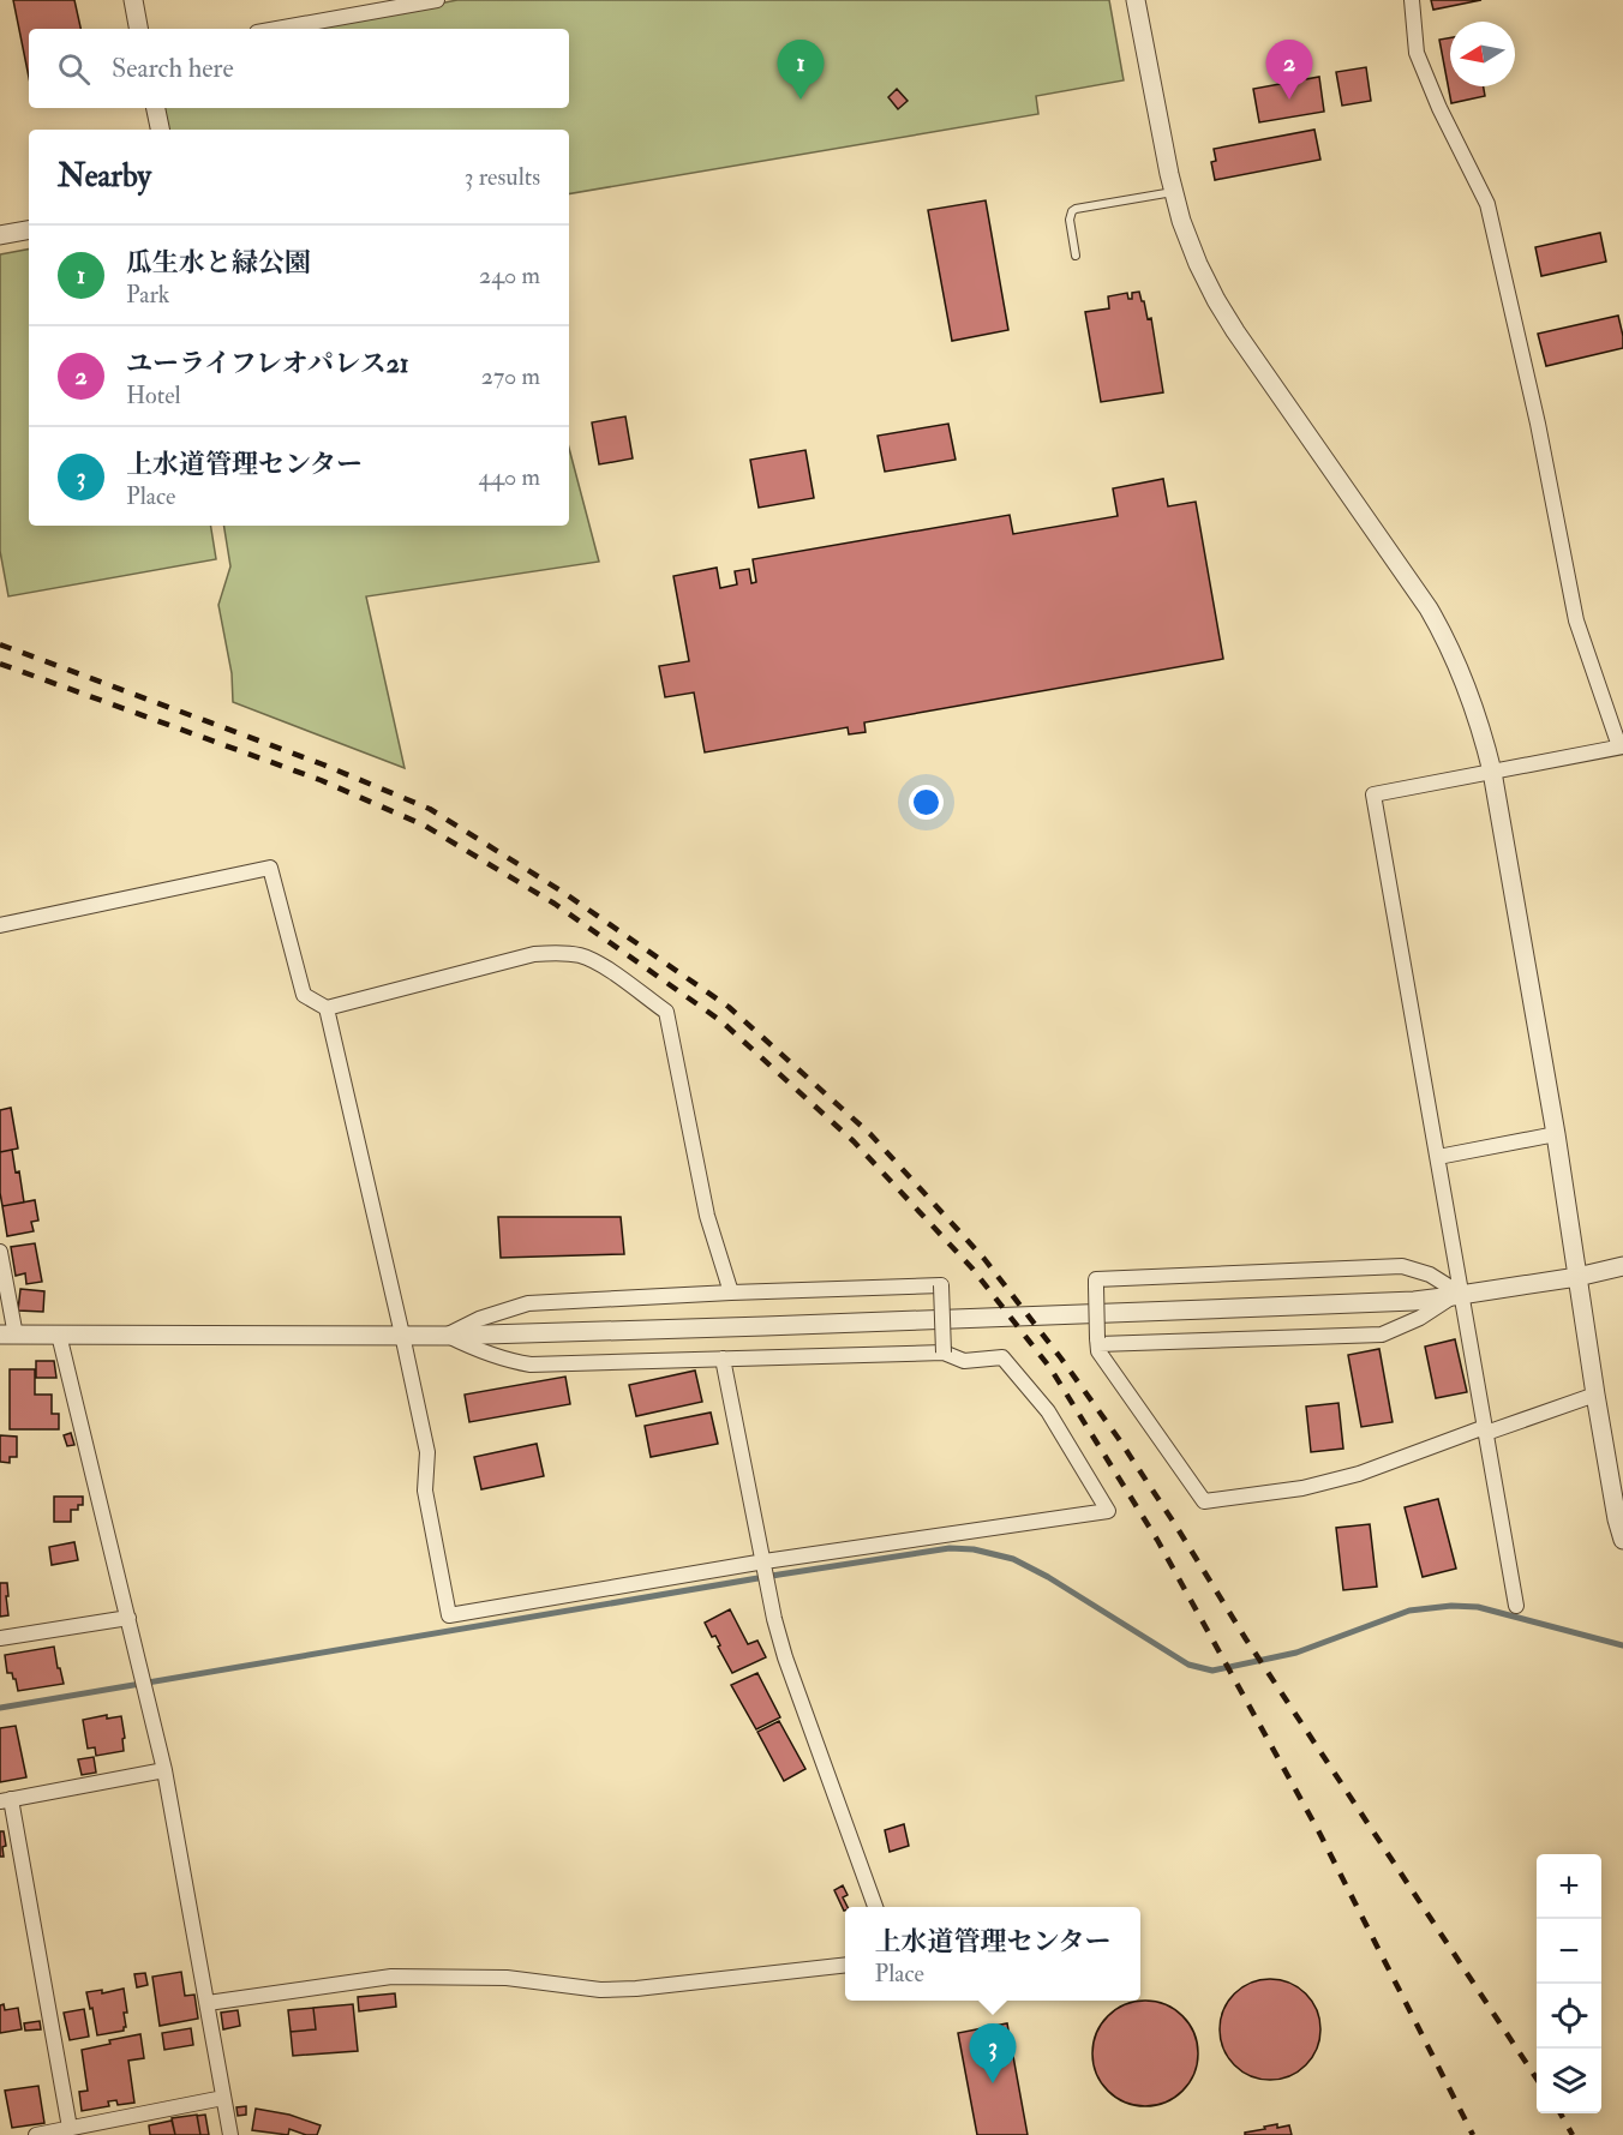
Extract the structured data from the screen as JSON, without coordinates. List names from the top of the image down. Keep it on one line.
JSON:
{"north":"left","page":{"search":"Search here","pins":["1","2","3"],"heading":["Nearby","3 results"],"list":[{"mark":"1","name":"瓜生水と緑公園","note":"Park","value":"240 m"},{"mark":"2","name":"ユーライフレオパレス21","note":"Hotel","value":"270 m"},{"mark":"3","name":"上水道管理センター","note":"Place","value":"440 m"}],"map_buttons":["+","−"],"popup":["上水道管理センター","Place"]}}
